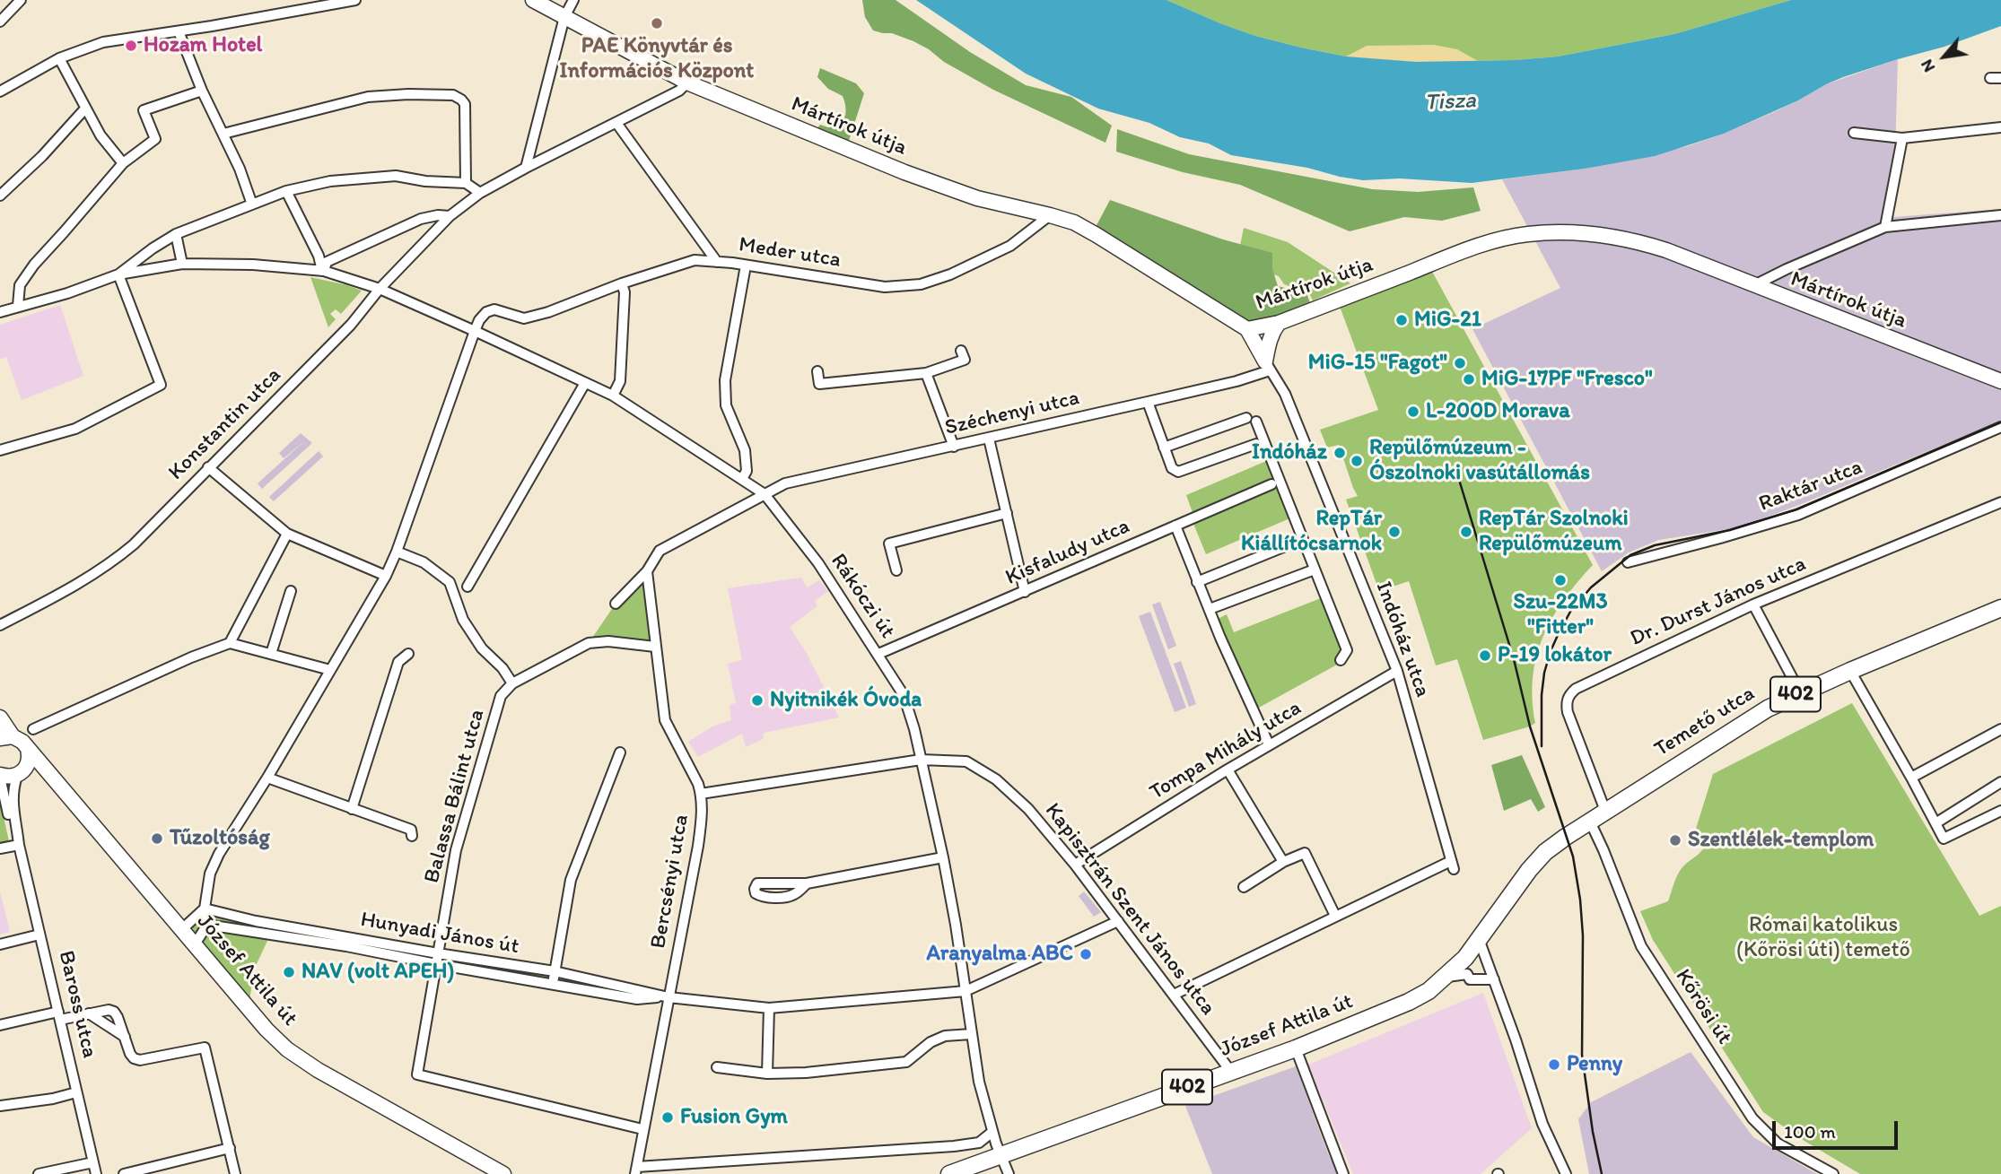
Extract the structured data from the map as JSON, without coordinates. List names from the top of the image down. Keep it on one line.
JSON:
{"streets":{"main road":["402","Temető utca","József Attila út"],"street":["Mártírok útja","Meder utca","Széchenyi utca","Konstantin utca","Raktár utca","Kisfaludy utca","Rákóczi út","Dr. Durst János utca","Indóház utca","Tompa Mihály utca","Balassa Bálint utca","Bercsényi utca","Kapisztrán Szent János utca","Hunyadi János út","Baross utca","Kőrösi út"]},"crossings":[["Mártírok útja","Meder utca"],["Mártírok útja","Konstantin utca"],["Meder utca","Rákóczi út"],["Széchenyi utca","Rákóczi út"],["Széchenyi utca","Indóház utca"],["Konstantin utca","Rákóczi út"],["Kisfaludy utca","Rákóczi út"],["Rákóczi út","Kapisztrán Szent János utca"],["Rákóczi út","Hunyadi János út"],["Rákóczi út","József Attila út"],["Dr. Durst János utca","Temető utca"],["Indóház utca","Tompa Mihály utca"],["Temető utca","József Attila út"],["Temető utca","Kőrösi út"],["Tompa Mihály utca","Kapisztrán Szent János utca"],["Balassa Bálint utca","Bercsényi utca"],["Balassa Bálint utca","Hunyadi János út"],["Bercsényi utca","Kapisztrán Szent János utca"],["Bercsényi utca","Hunyadi János út"],["Kapisztrán Szent János utca","Hunyadi János út"],["Kapisztrán Szent János utca","József Attila út"],["József Attila út","Baross utca"]],"water":["Tisza"],"parks":["Római katolikus (Kőrösi úti) temető"],"places":["PAE Könyvtár és Információs Központ","Hozam Hotel","MiG-21","MiG-15 \"Fagot\"","MiG-17PF \"Fresco\"","L-200D Morava","Indóház","Repülőmúzeum - Ószolnoki vasútállomás","RepTár Kiállítócsarnok","RepTár Szolnoki Repülőmúzeum","Szu-22M3 \"Fitter\"","P-19 lokátor","Nyitnikék Óvoda","Tűzoltóság","Szentlélek-templom","Aranyalma ABC","NAV (volt APEH)","Penny","Fusion Gym"],"scale_bar":"100 m","north":"bottom left"}
